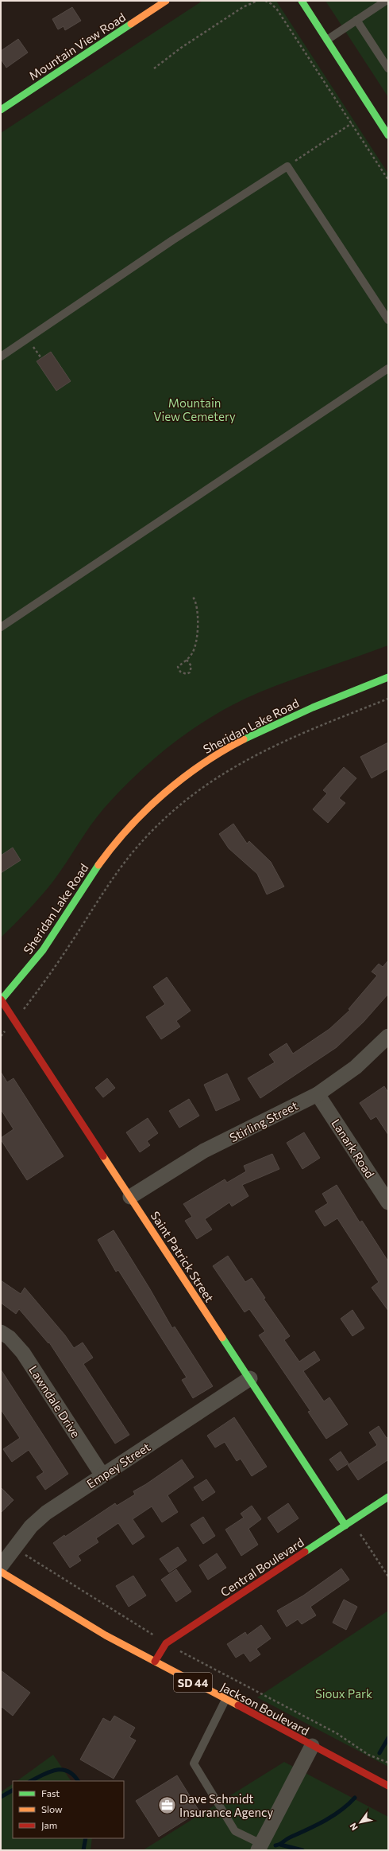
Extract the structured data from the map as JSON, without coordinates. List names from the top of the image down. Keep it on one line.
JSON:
{"streets":{"street":["Mountain View Road","Sheridan Lake Road","Stirling Street","Lanark Road","Saint Patrick Street","Lawndale Drive","Empey Street","Central Boulevard","SD 44","Jackson Boulevard"]},"crossings":[["Sheridan Lake Road","Saint Patrick Street"],["Stirling Street","Lanark Road"],["Stirling Street","Saint Patrick Street"],["Saint Patrick Street","Empey Street"],["Saint Patrick Street","Central Boulevard"],["Lawndale Drive","Empey Street"],["Central Boulevard","Jackson Boulevard"]],"parks":["Mountain View Cemetery","Sioux Park"],"places":{"office":["Dave Schmidt Insurance Agency"]},"legend":["Fast","Slow","Jam"],"north":"bottom left"}
